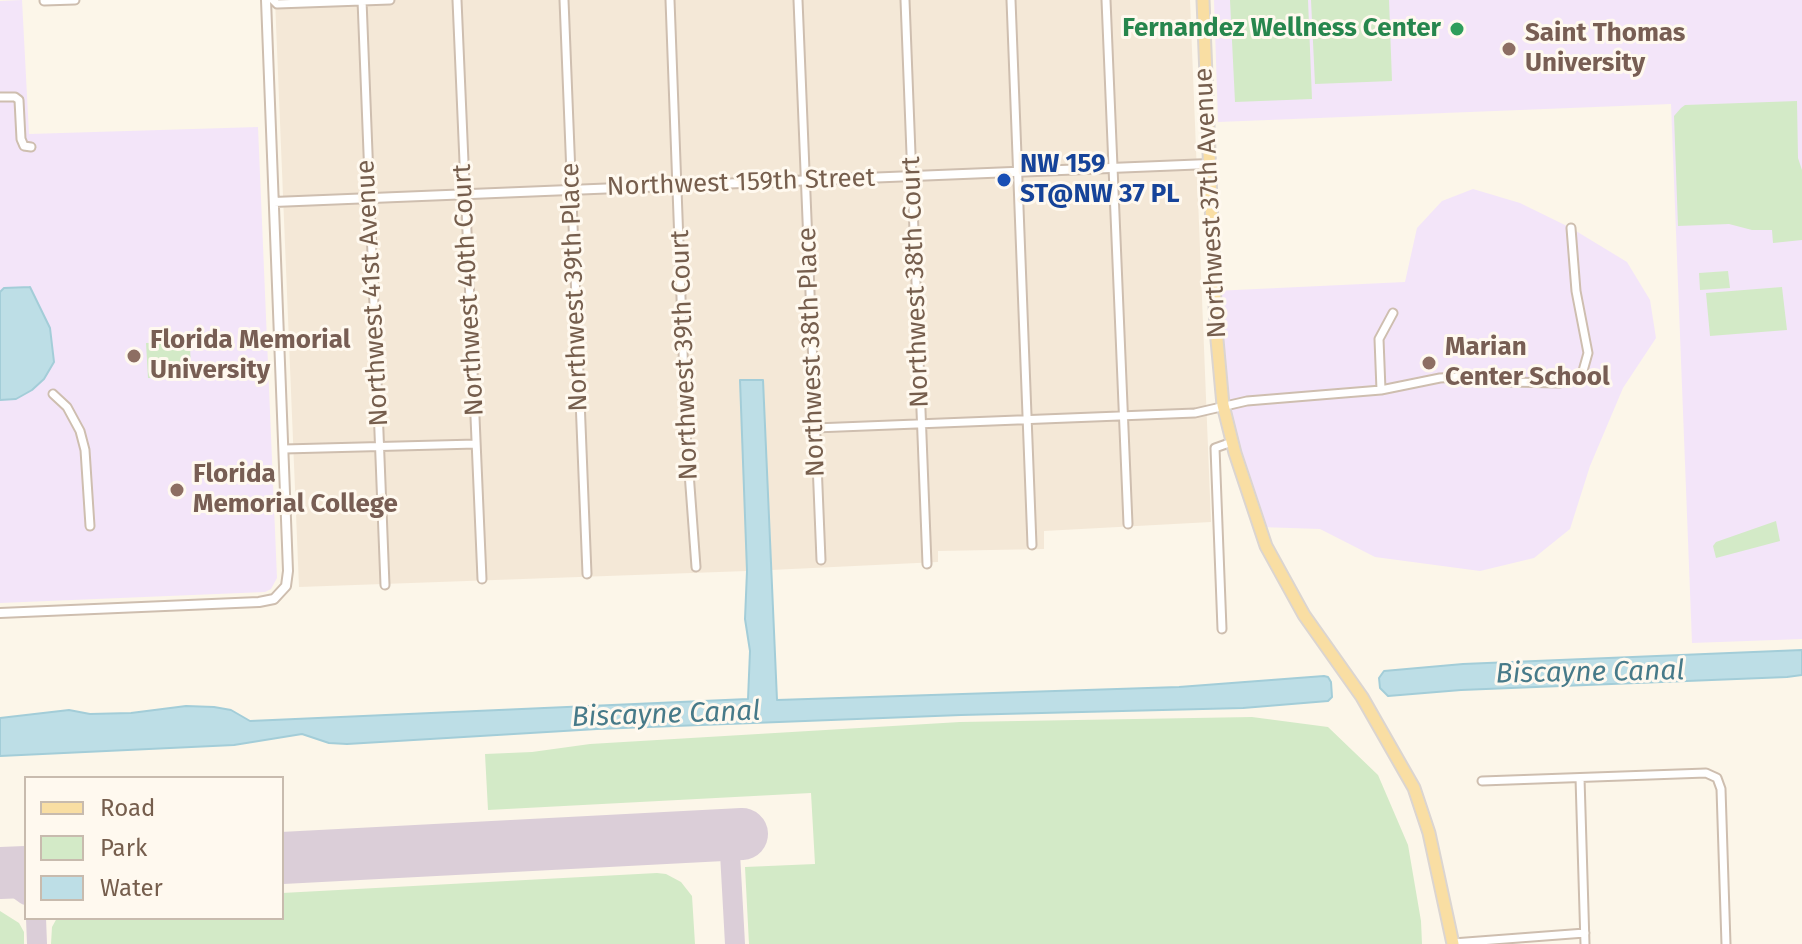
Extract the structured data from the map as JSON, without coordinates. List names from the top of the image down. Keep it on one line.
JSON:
{"streets":{"main road":["Northwest 37th Avenue"],"street":["Northwest 159th Street","Northwest 38th Court","Northwest 39th Place","Northwest 40th Court","Northwest 41st Avenue","Northwest 38th Place","Northwest 39th Court"]},"crossings":[["Northwest 159th Street","Northwest 37th Avenue"],["Northwest 159th Street","Northwest 38th Court"],["Northwest 159th Street","Northwest 39th Place"],["Northwest 159th Street","Northwest 40th Court"],["Northwest 159th Street","Northwest 41st Avenue"],["Northwest 159th Street","Northwest 38th Place"],["Northwest 159th Street","Northwest 39th Court"]],"water":["Biscayne Canal"],"places":["Fernandez Wellness Center","Saint Thomas University","NW 159 ST@NW 37 PL","Florida Memorial University","Marian Center School","Florida Memorial College"],"legend":["Road","Park","Water"]}
